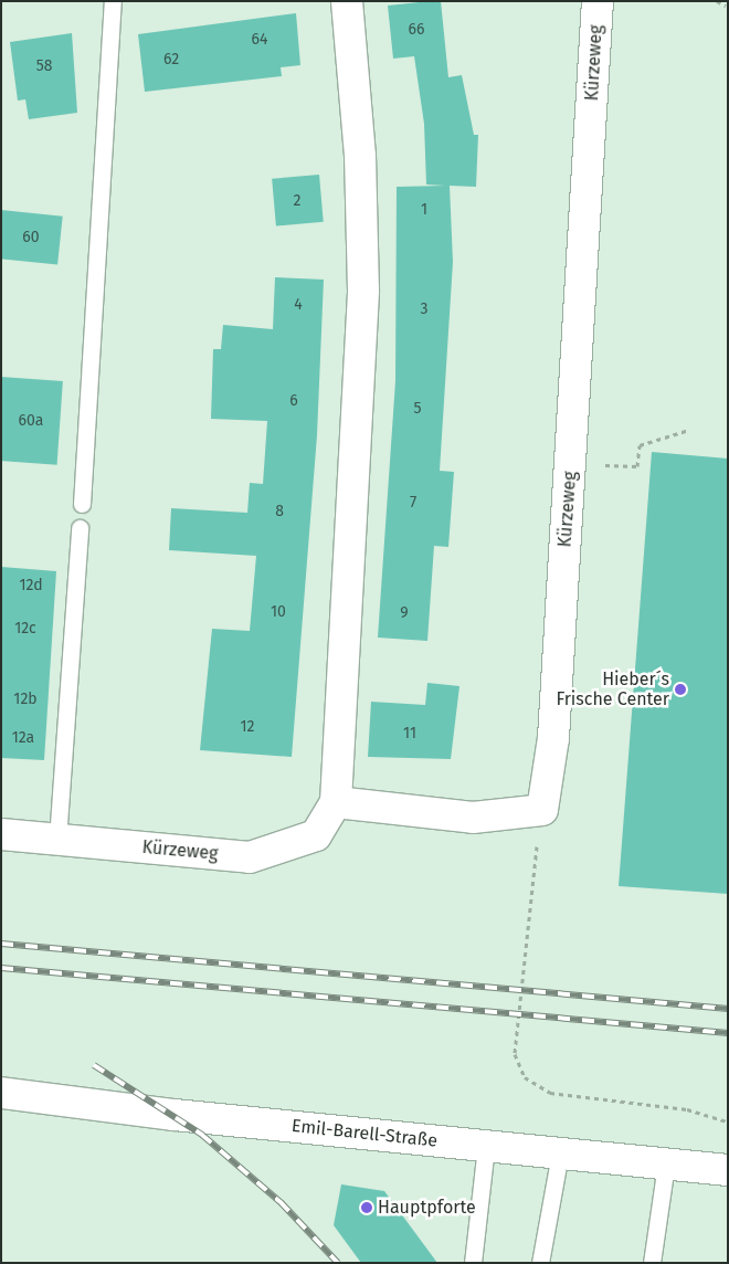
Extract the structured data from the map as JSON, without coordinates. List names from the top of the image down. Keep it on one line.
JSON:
{"streets":{"street":["Kürzeweg","Emil-Barell-Straße"]},"places":["Hieber´s Frische Center","Hauptpforte"],"house_numbers":["66","64","62","58","2","1","60","4","3","6","5","60a","7","8","12d","10","9","12c","12b","12","11","12a"]}
